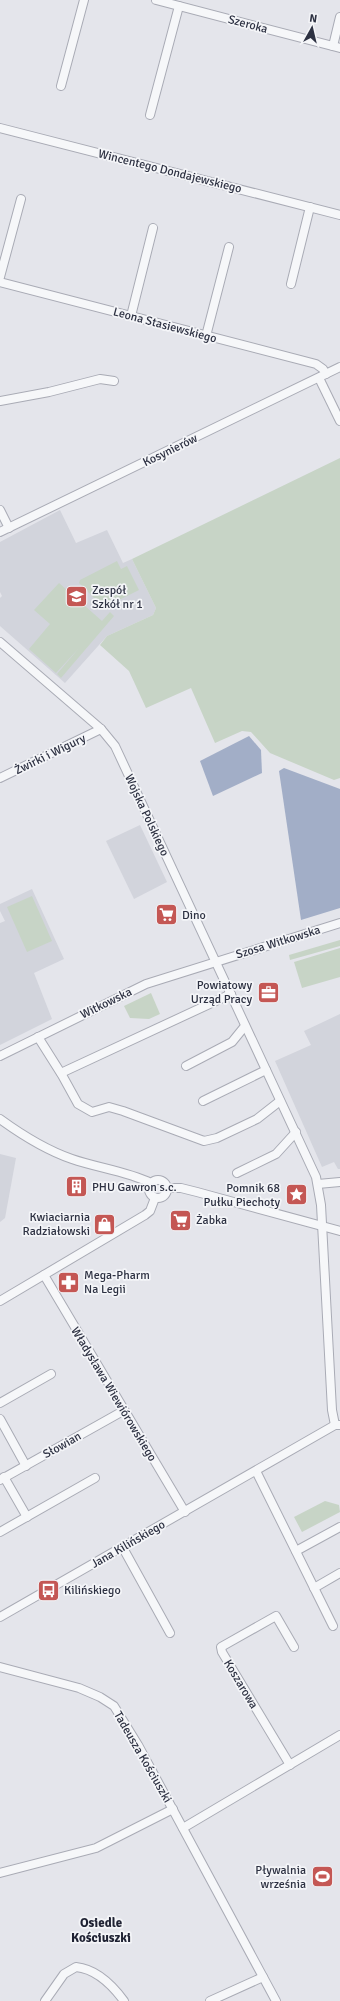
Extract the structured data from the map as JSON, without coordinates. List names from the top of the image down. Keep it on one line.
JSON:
{"streets":{"street":["Szeroka","Wincentego Dondajewskiego","Leona Stasiewskiego","Kosynierów","Żwirki i Wigury","Wojska Polskiego","Szosa Witkowska","Witkowska","Władysława Wiewiórowskiego","Słowian","Jana Kilińskiego","Koszarowa","Tadeusza Kościuszki"]},"crossings":[["Leona Stasiewskiego","Kosynierów"],["Żwirki i Wigury","Wojska Polskiego"],["Wojska Polskiego","Szosa Witkowska"],["Wojska Polskiego","Witkowska"],["Wojska Polskiego","Jana Kilińskiego"],["Szosa Witkowska","Witkowska"],["Władysława Wiewiórowskiego","Słowian"],["Władysława Wiewiórowskiego","Jana Kilińskiego"]],"districts":["Osiedle Kościuszki"],"places":{"school or university":["Zespół Szkół nr 1"],"supermarket":["Dino","Żabka"],"office":["Powiatowy Urząd Pracy"],"building":["PHU Gawron s.c."],"place":["Pomnik 68 Pułku Piechoty"],"shop":["Kwiaciarnia Radziałowski"],"pharmacy":["Mega-Pharm Na Legii"],"bus stop":["Kilińskiego"],"sports":["Pływalnia września"]},"north":"top"}
